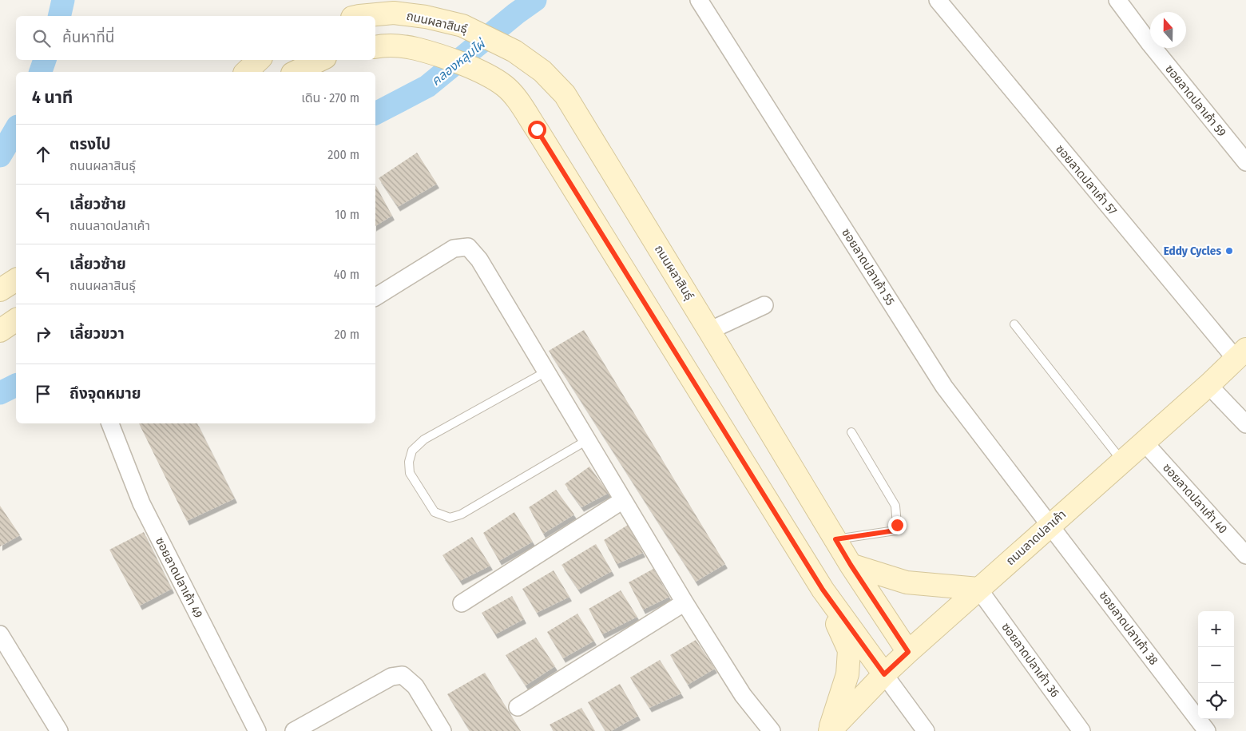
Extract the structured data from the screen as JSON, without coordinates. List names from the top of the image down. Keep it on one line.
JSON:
{"streets":{"main road":["ถนนผลาสินธุ์","ถนนลาดปลาเค้า"],"street":["ซอยลาดปลาเค้า 59","ซอยลาดปลาเค้า 57","ซอยลาดปลาเค้า 55","ซอยลาดปลาเค้า 40","ซอยลาดปลาเค้า 49","ซอยลาดปลาเค้า 38","ซอยลาดปลาเค้า 36"]},"crossings":[["ถนนผลาสินธุ์","ถนนลาดปลาเค้า"],["ซอยลาดปลาเค้า 57","ถนนลาดปลาเค้า"],["ซอยลาดปลาเค้า 55","ถนนลาดปลาเค้า"],["ซอยลาดปลาเค้า 55","ซอยลาดปลาเค้า 38"],["ซอยลาดปลาเค้า 40","ถนนลาดปลาเค้า"],["ถนนลาดปลาเค้า","ซอยลาดปลาเค้า 38"],["ถนนลาดปลาเค้า","ซอยลาดปลาเค้า 36"]],"water":["คลองหลุมไผ่"],"places":["Eddy Cycles"],"north":"top","page":{"search":"ค้นหาที่นี่","heading":["4 นาที","เดิน · 270 m"],"list":[["ตรงไป","ถนนผลาสินธุ์","200 m"],["เลี้ยวซ้าย","ถนนลาดปลาเค้า","10 m"],["เลี้ยวซ้าย","ถนนผลาสินธุ์","40 m"],["เลี้ยวขวา","20 m"],"ถึงจุดหมาย"],"map_buttons":["+","−"]}}
